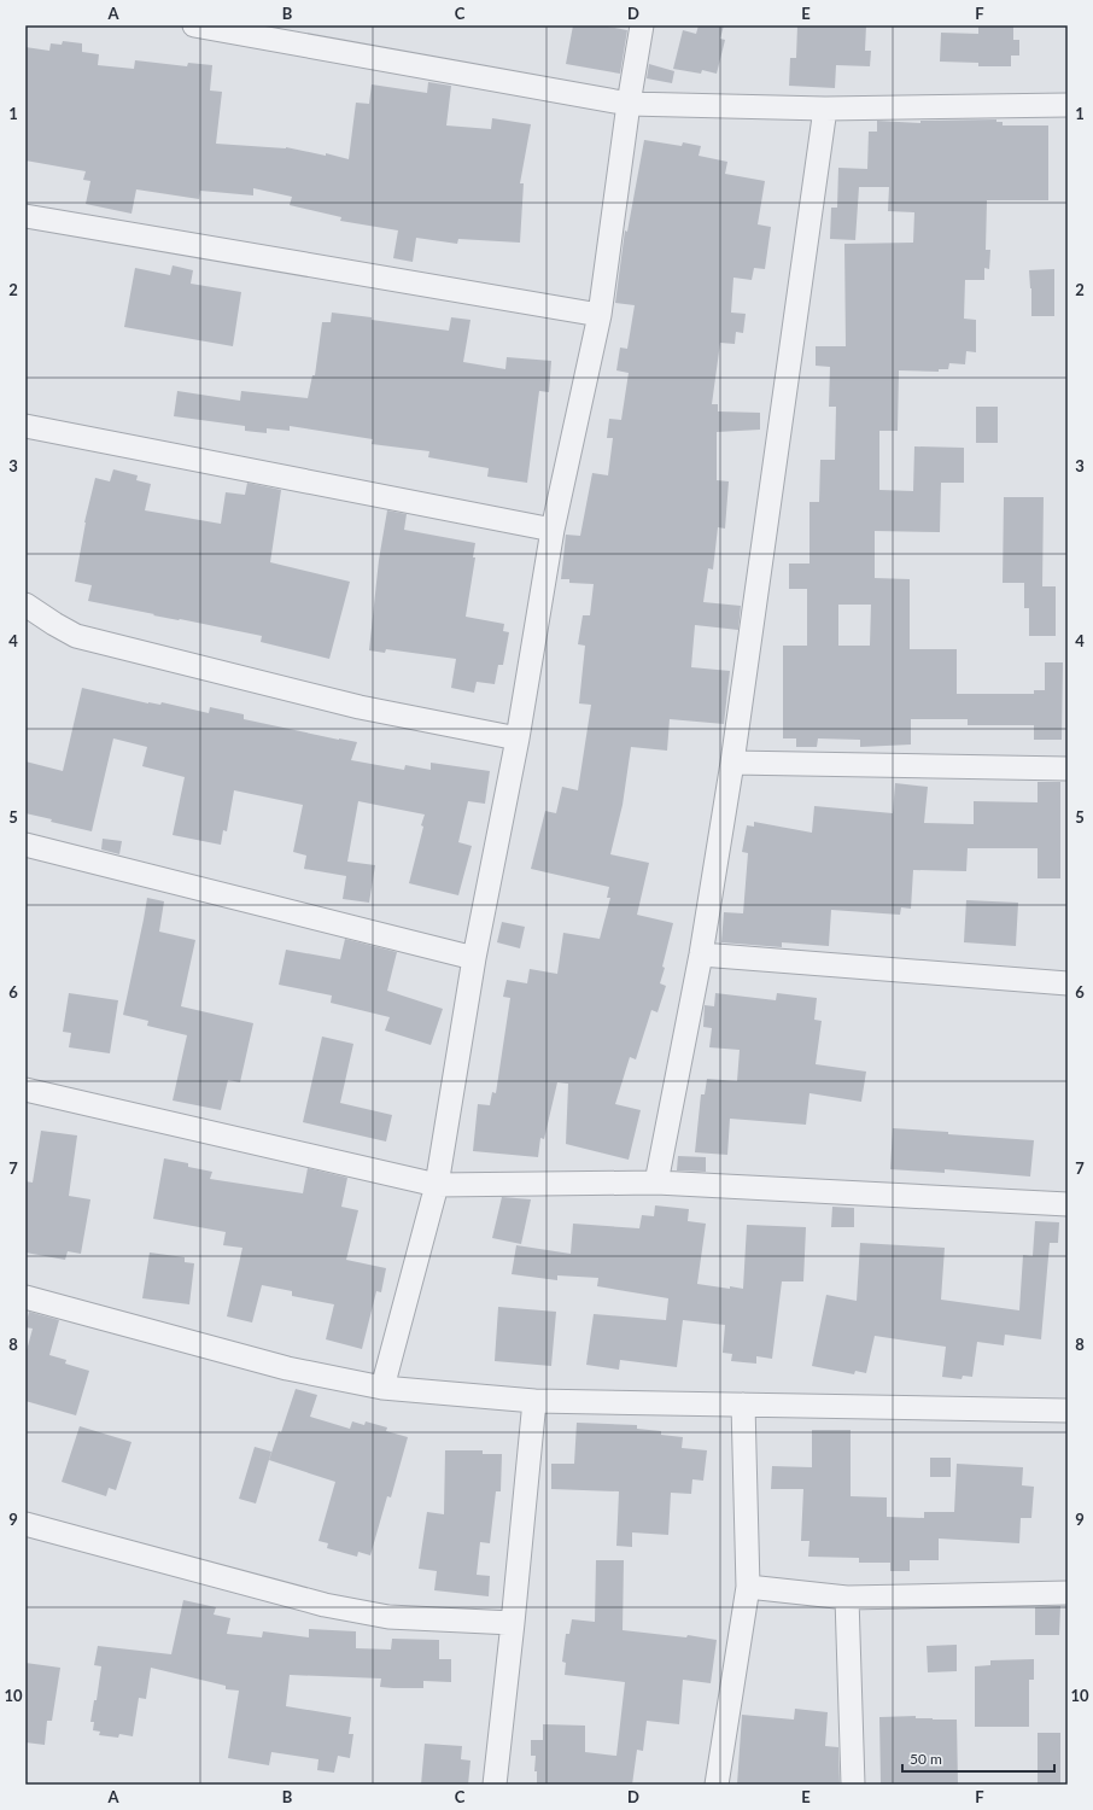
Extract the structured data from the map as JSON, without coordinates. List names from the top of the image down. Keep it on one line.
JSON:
{"scale_bar":"50 m","grid":{"columns":["A","B","C","D","E","F"],"rows":["1","2","3","4","5","6","7","8","9","10"]}}
